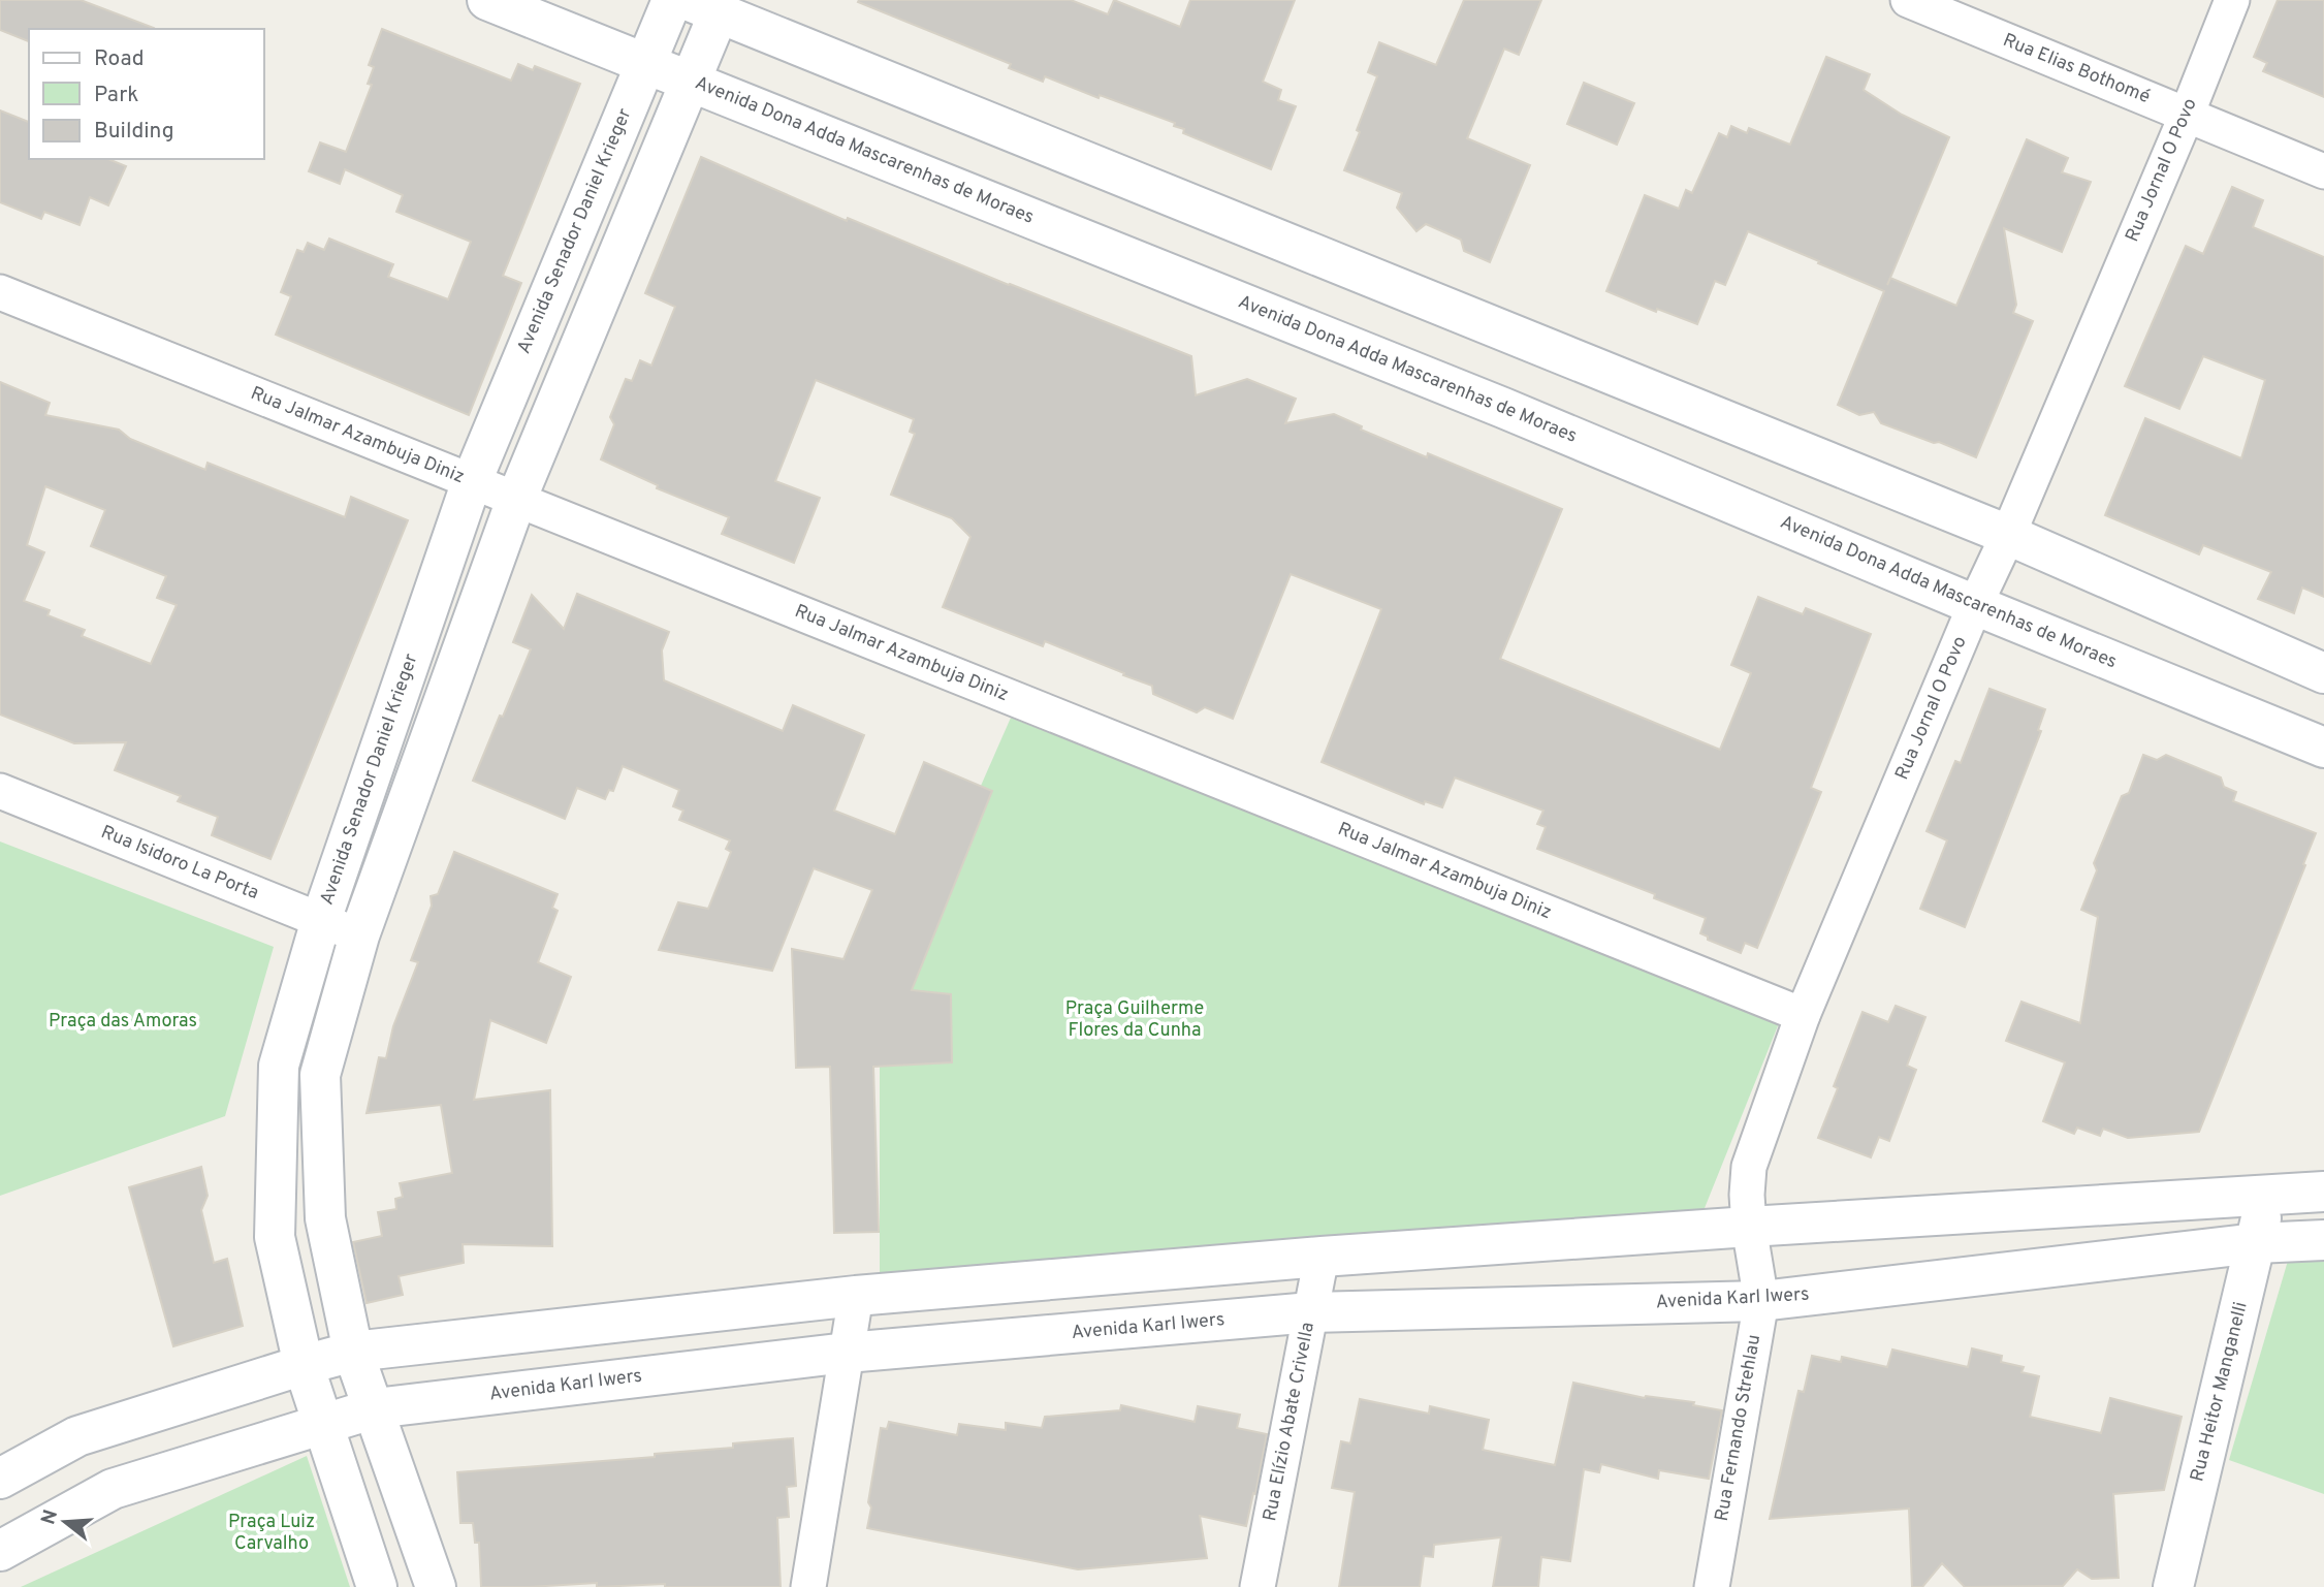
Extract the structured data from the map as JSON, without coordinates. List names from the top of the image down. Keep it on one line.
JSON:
{"streets":{"street":["Rua Elias Bothomé","Avenida Dona Adda Mascarenhas de Moraes","Rua Jornal O Povo","Avenida Senador Daniel Krieger","Rua Jalmar Azambuja Diniz","Rua Isidoro La Porta","Avenida Karl Iwers","Rua Heitor Manganelli","Rua Elízio Abate Crivella","Rua Fernando Strehlau"]},"crossings":[["Rua Elias Bothomé","Rua Jornal O Povo"],["Avenida Dona Adda Mascarenhas de Moraes","Rua Jornal O Povo"],["Avenida Dona Adda Mascarenhas de Moraes","Avenida Senador Daniel Krieger"],["Rua Jornal O Povo","Rua Jalmar Azambuja Diniz"],["Rua Jornal O Povo","Rua Fernando Strehlau"],["Avenida Senador Daniel Krieger","Rua Jalmar Azambuja Diniz"],["Avenida Senador Daniel Krieger","Rua Isidoro La Porta"],["Avenida Senador Daniel Krieger","Avenida Karl Iwers"],["Avenida Karl Iwers","Rua Heitor Manganelli"],["Avenida Karl Iwers","Rua Elízio Abate Crivella"],["Avenida Karl Iwers","Rua Fernando Strehlau"]],"parks":["Praça Guilherme Flores da Cunha","Praça das Amoras","Praça Luiz Carvalho"],"legend":["Road","Park","Building"],"north":"left"}
